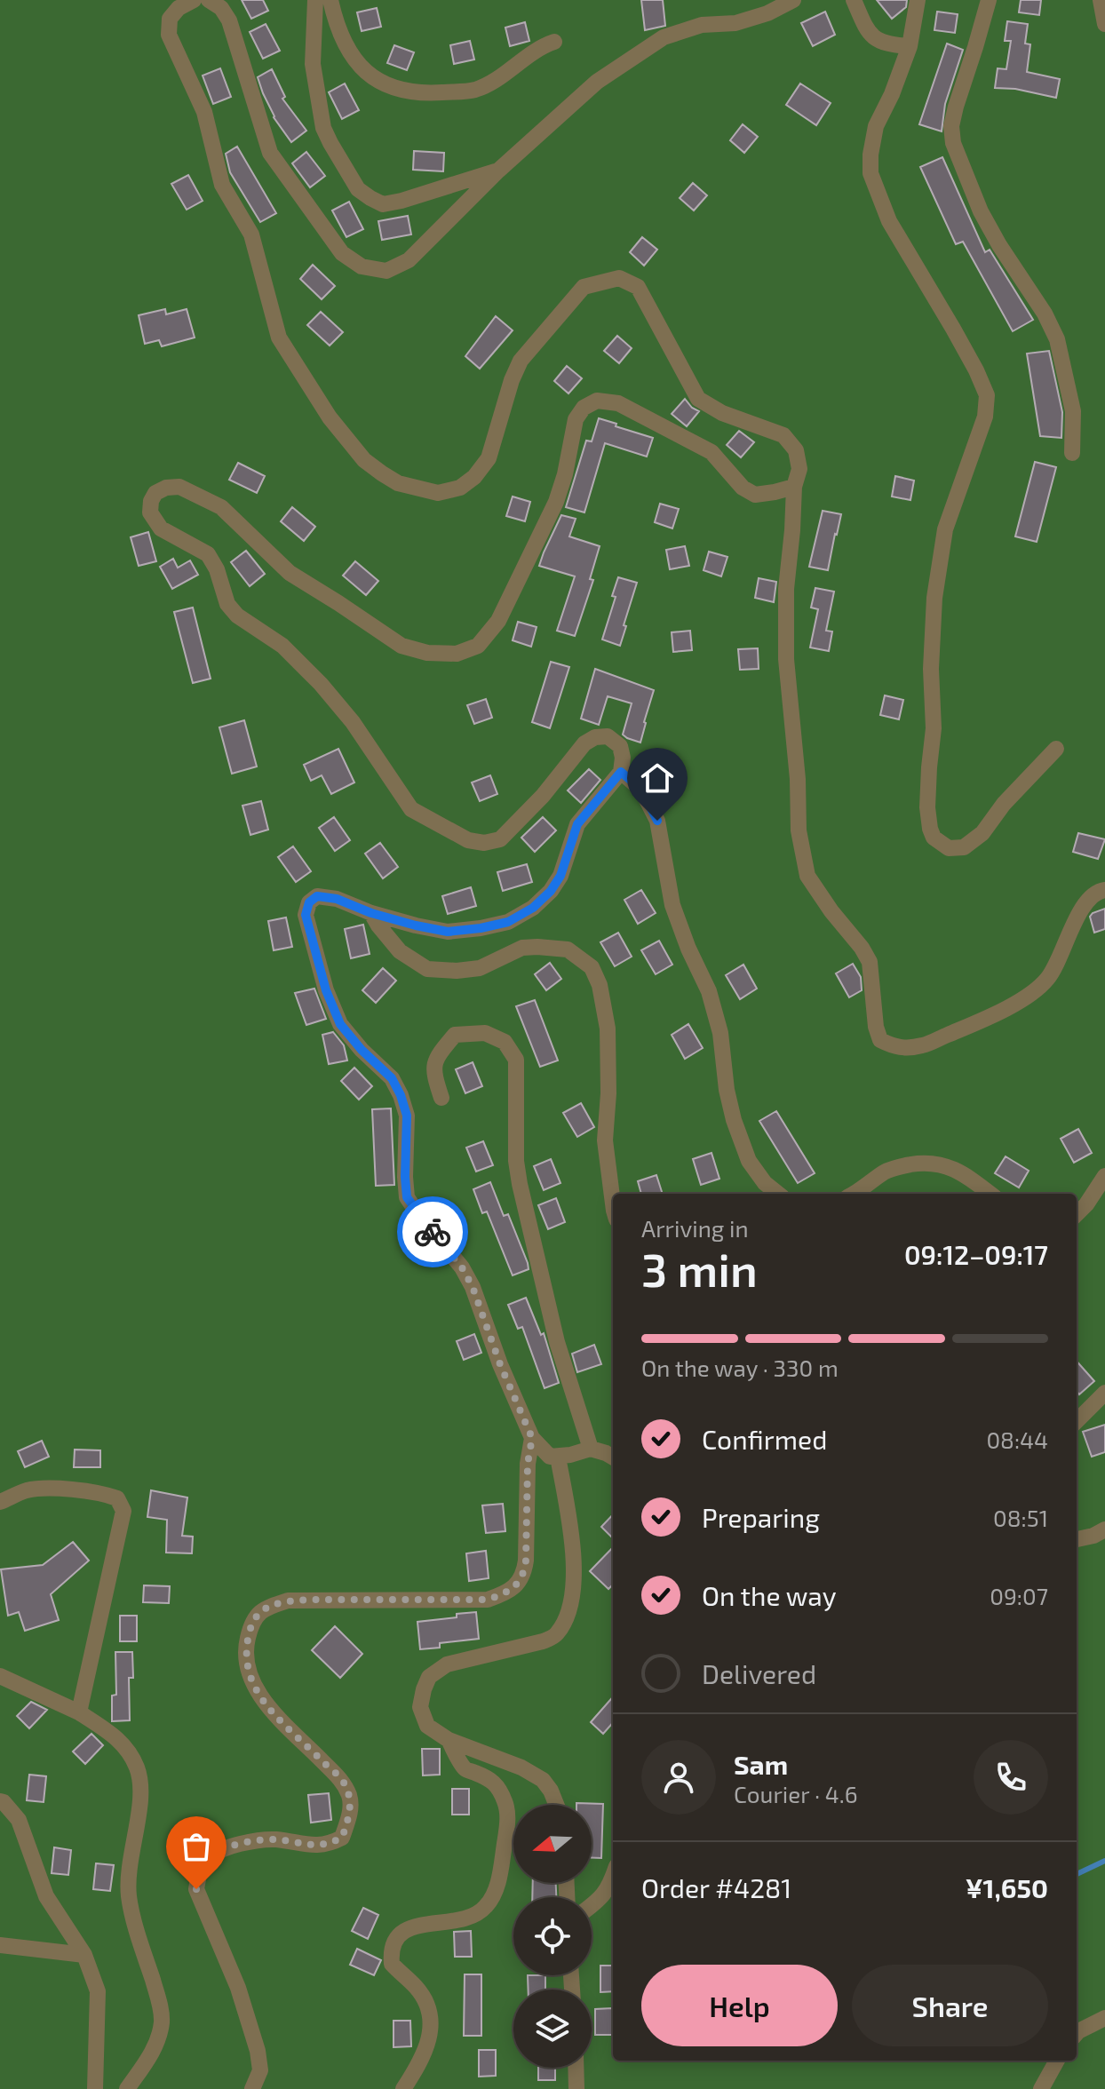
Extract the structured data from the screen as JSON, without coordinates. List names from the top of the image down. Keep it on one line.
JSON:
{"north":"left","page":{"heading":["3 min","Arriving in","09:12–09:17"],"panel":["Sam","Courier · 4.6","Order #4281","¥1,650"],"bar":"On the way · 330 m","list":[["Confirmed","08:44"],["Preparing","08:51"],["On the way","09:07"],"Delivered"],"buttons":["Help","Share"]}}
